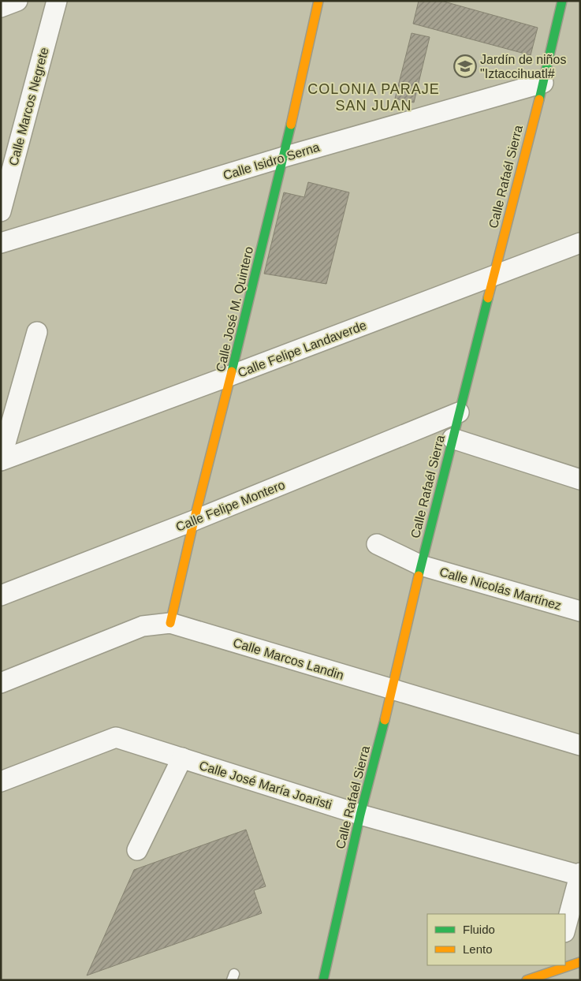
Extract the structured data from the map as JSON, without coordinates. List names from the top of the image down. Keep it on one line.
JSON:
{"streets":{"street":["Calle Marcos Negrete","Calle Isidro Serna","Calle Rafaél Sierra","Calle José M. Quintero","Calle Felipe Landaverde","Calle Felipe Montero","Calle Nicolás Martínez","Calle Marcos Landin","Calle José María Joaristi"]},"crossings":[["Calle Isidro Serna","Calle Rafaél Sierra"],["Calle Isidro Serna","Calle José M. Quintero"],["Calle Rafaél Sierra","Calle Felipe Landaverde"],["Calle Rafaél Sierra","Calle Felipe Montero"],["Calle Rafaél Sierra","Calle Nicolás Martínez"],["Calle Rafaél Sierra","Calle Marcos Landin"],["Calle Rafaél Sierra","Calle José María Joaristi"],["Calle José M. Quintero","Calle Felipe Landaverde"],["Calle José M. Quintero","Calle Felipe Montero"],["Calle José M. Quintero","Calle Marcos Landin"]],"districts":["COLONIA PARAJE SAN JUAN"],"places":{"school or university":["Jardín de niños \"Iztaccihuatl#"]},"legend":["Fluido","Lento"]}
